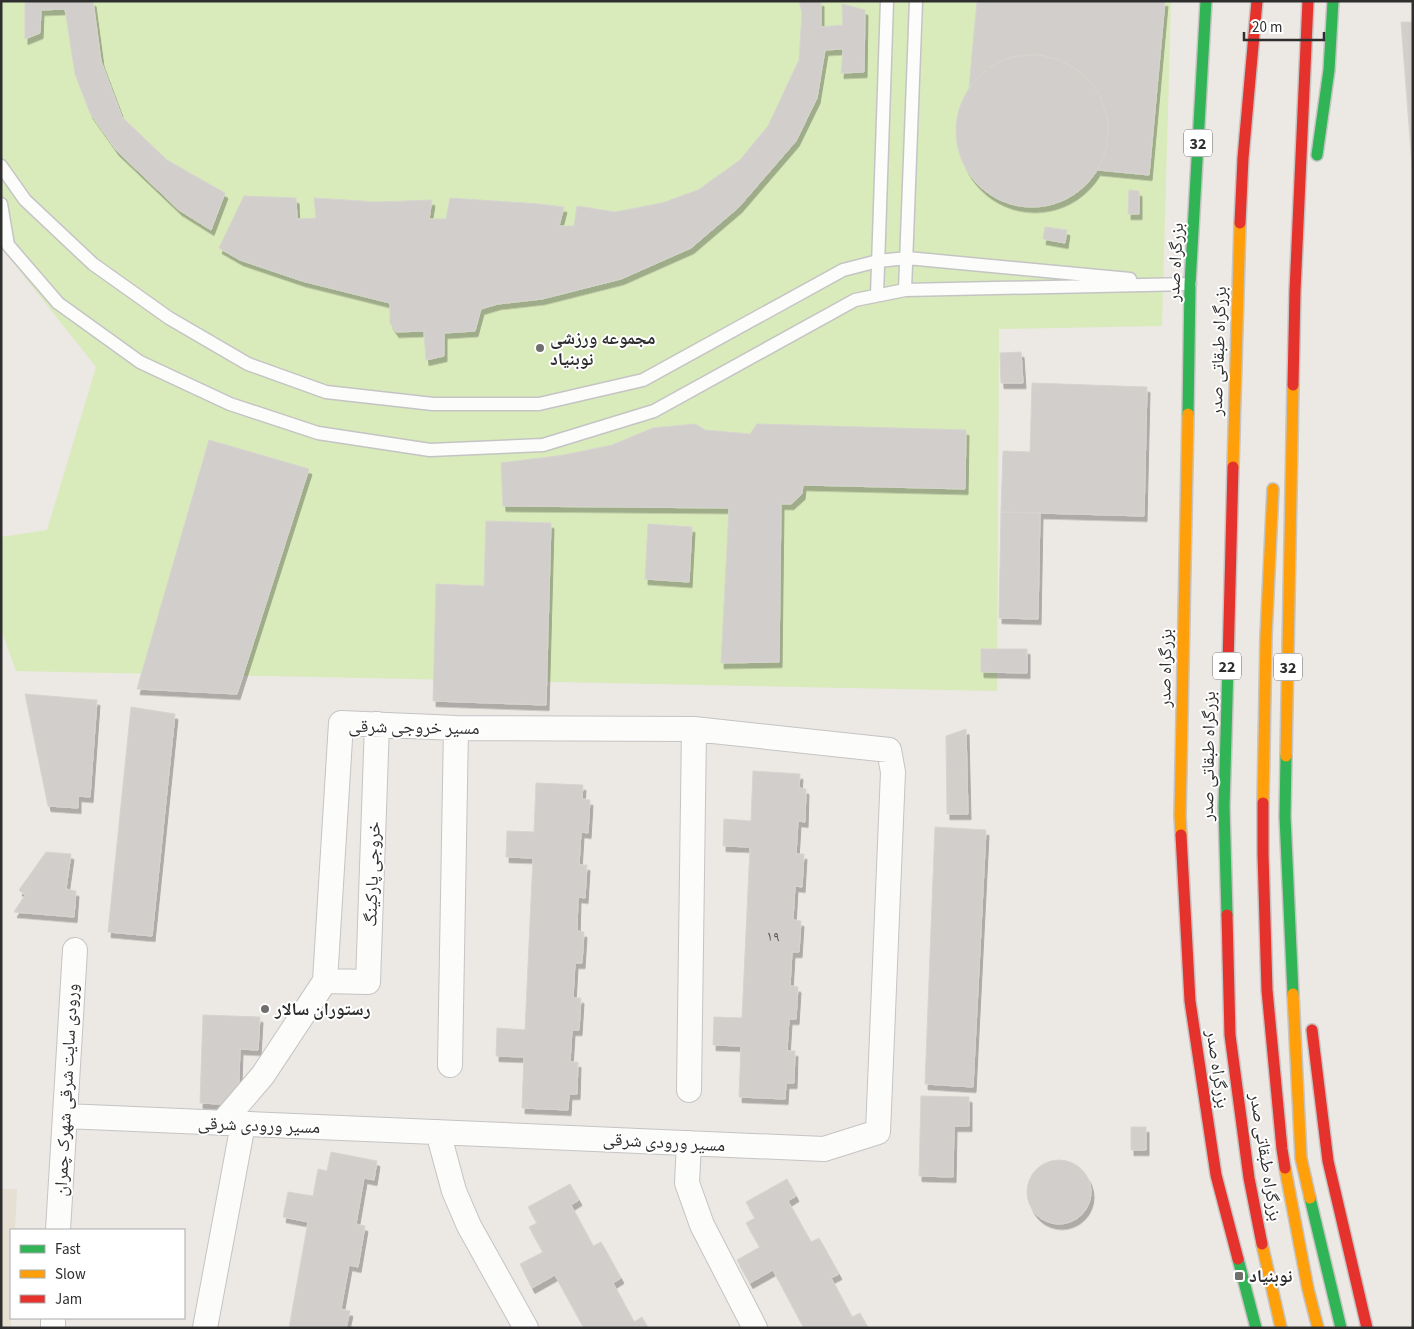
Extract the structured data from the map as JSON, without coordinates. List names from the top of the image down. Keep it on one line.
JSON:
{"streets":{"highway":["32","بزرگراه صدر","بزرگراه طبقاتی صدر","22"],"street":["مسیر خروجی شرقی","خروجی پارکینگ","ورودی سایت شرقی شهرک چمران","مسیر ورودی شرقی"]},"crossings":[["مسیر خروجی شرقی","خروجی پارکینگ"],["مسیر خروجی شرقی","مسیر ورودی شرقی"],["ورودی سایت شرقی شهرک چمران","مسیر ورودی شرقی"]],"places":{"other":["مجموعه ورزشی نوبنیاد","رستوران سالار"],"transit":["نوبنیاد"]},"house_numbers":["۱۹"],"legend":["Fast","Slow","Jam"],"scale_bar":"20 m"}
